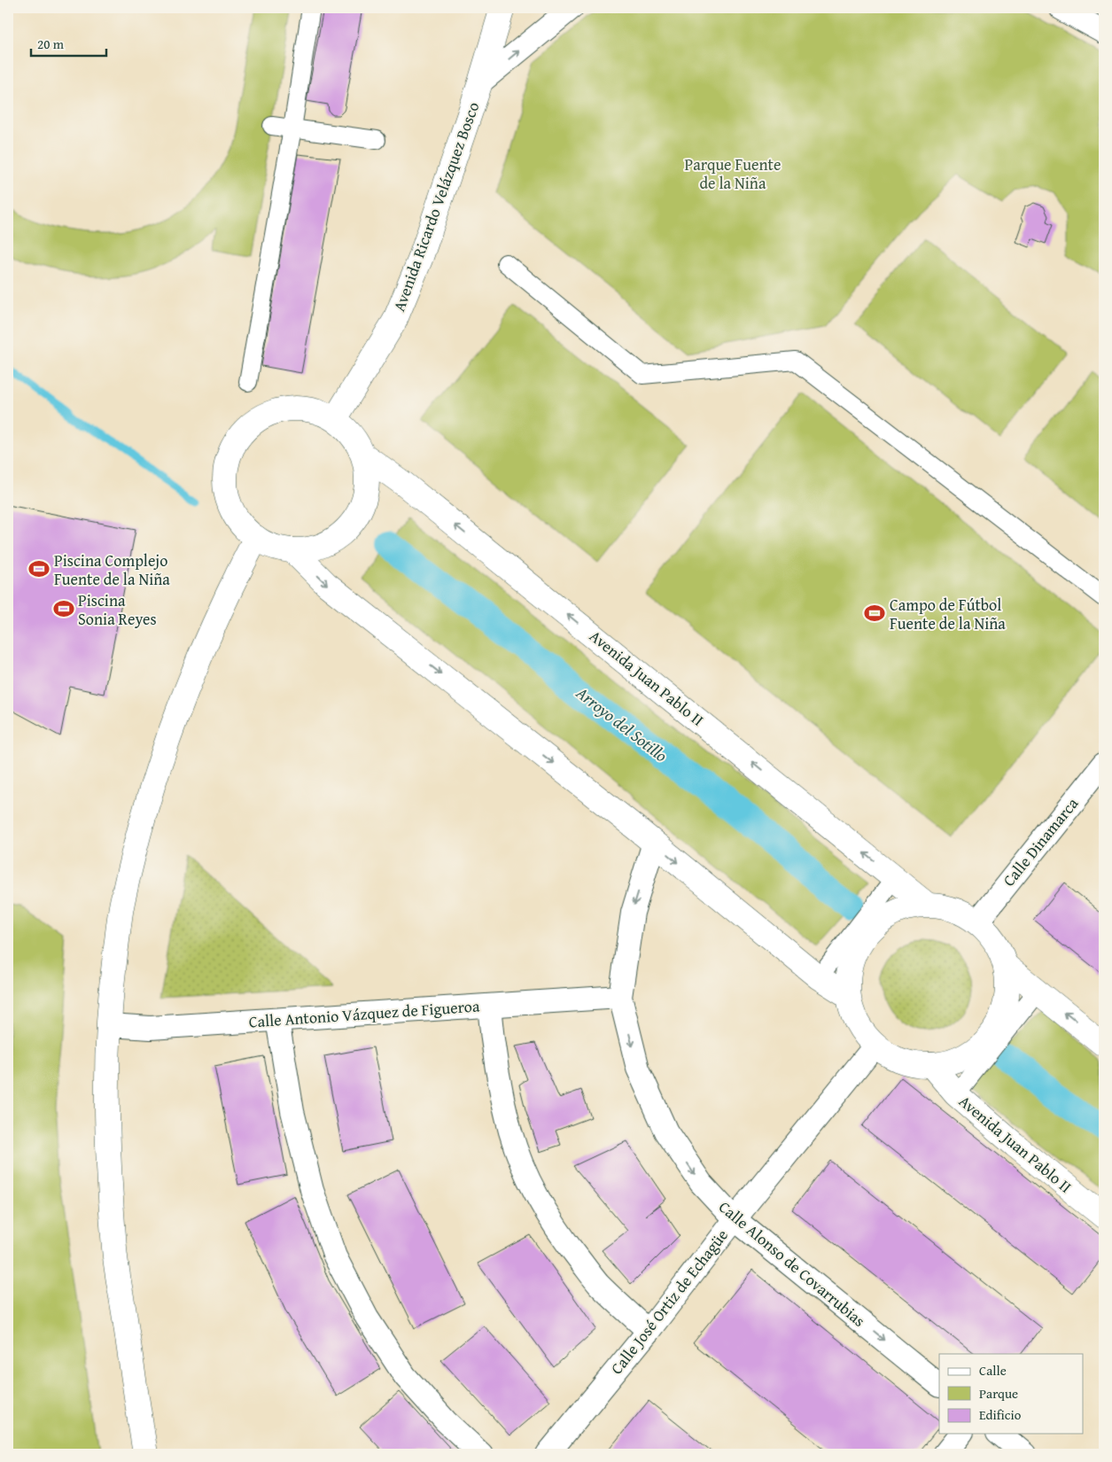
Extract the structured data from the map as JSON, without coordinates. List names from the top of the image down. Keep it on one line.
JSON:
{"streets":{"street":["Avenida Ricardo Velázquez Bosco","Avenida Juan Pablo II","Calle Dinamarca","Calle Antonio Vázquez de Figueroa","Calle Alonso de Covarrubias","Calle José Ortiz de Echagüe"]},"crossings":[["Avenida Ricardo Velázquez Bosco","Avenida Juan Pablo II"],["Calle Antonio Vázquez de Figueroa","Calle Alonso de Covarrubias"],["Calle Alonso de Covarrubias","Calle José Ortiz de Echagüe"]],"water":["Arroyo del Sotillo"],"parks":["Parque Fuente de la Niña"],"places":{"sports":["Piscina Complejo Fuente de la Niña","Piscina Sonia Reyes","Campo de Fútbol Fuente de la Niña"]},"legend":["Calle","Parque","Edificio"],"scale_bar":"20 m"}
